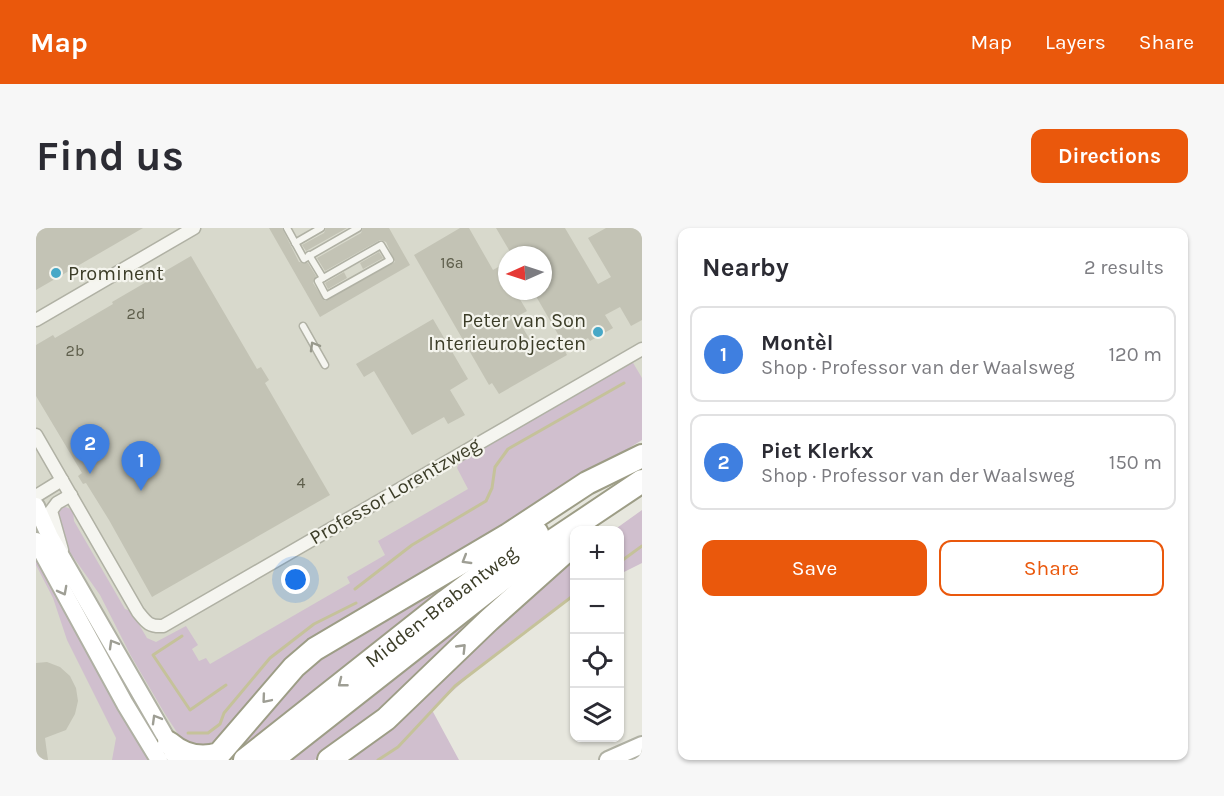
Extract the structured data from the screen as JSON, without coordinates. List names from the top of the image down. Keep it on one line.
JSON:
{"streets":{"highway":["Midden-Brabantweg"],"street":["Professor Lorentzweg"]},"places":["Prominent","Peter van Son Interieurobjecten"],"house_numbers":["16a","2d","2b","4"],"north":"left","page":{"header":"Map","nav":["Map","Layers","Share"],"buttons":["Directions",["Save","Share"]],"title":"Find us","heading":["Nearby","2 results"],"list":[{"mark":"1","name":"Montèl","note":"Shop · Professor van der Waalsweg","value":"120 m"},{"mark":"2","name":"Piet Klerkx","note":"Shop · Professor van der Waalsweg","value":"150 m"}],"pins":["2","1"],"map_buttons":["+","−"]}}
